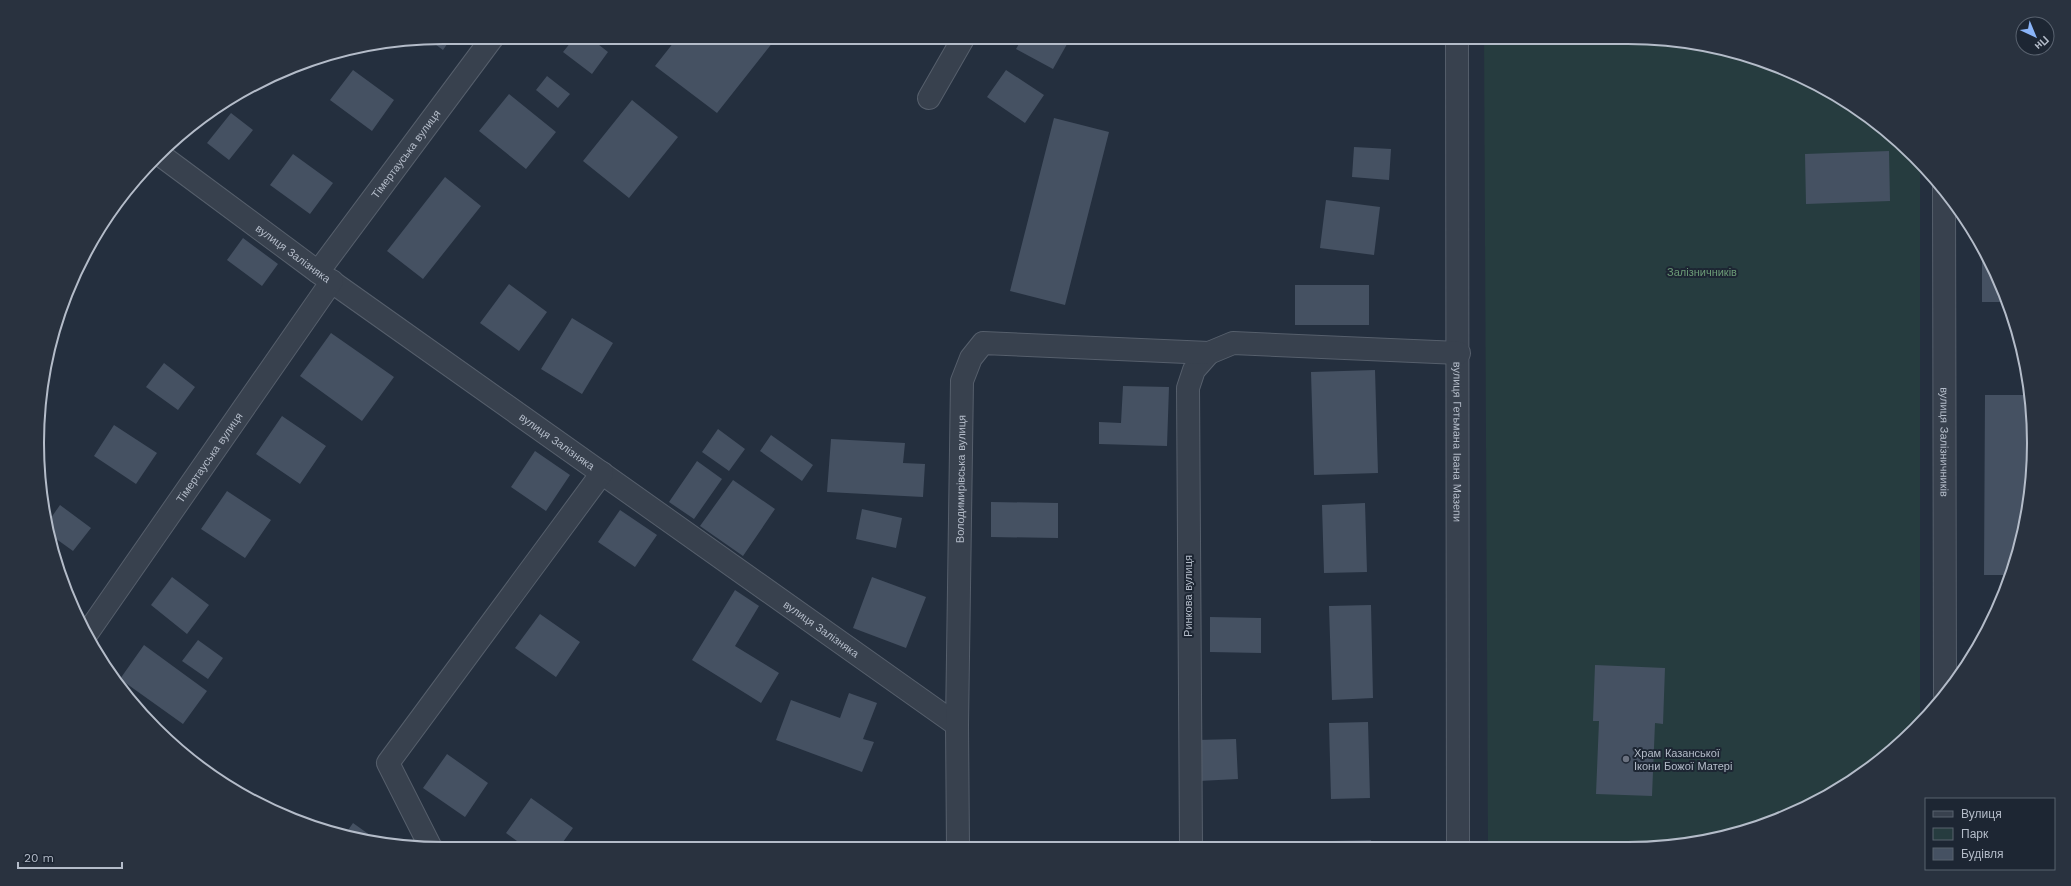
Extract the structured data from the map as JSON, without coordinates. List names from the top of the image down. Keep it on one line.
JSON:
{"streets":{"street":["Тімертауська вулиця","вулиця Залізняка","вулиця Гетьмана Івана Мазепи","вулиця Залізничників","Володимирівська вулиця","Ринкова вулиця"]},"crossings":[["Тімертауська вулиця","вулиця Залізняка"],["вулиця Залізняка","Володимирівська вулиця"],["Володимирівська вулиця","Ринкова вулиця"]],"parks":["Залізничників"],"places":["Храм Казанської Ікони Божої Матері"],"legend":["Вулиця","Парк","Будівля"],"scale_bar":"20 m","north":"bottom right"}
